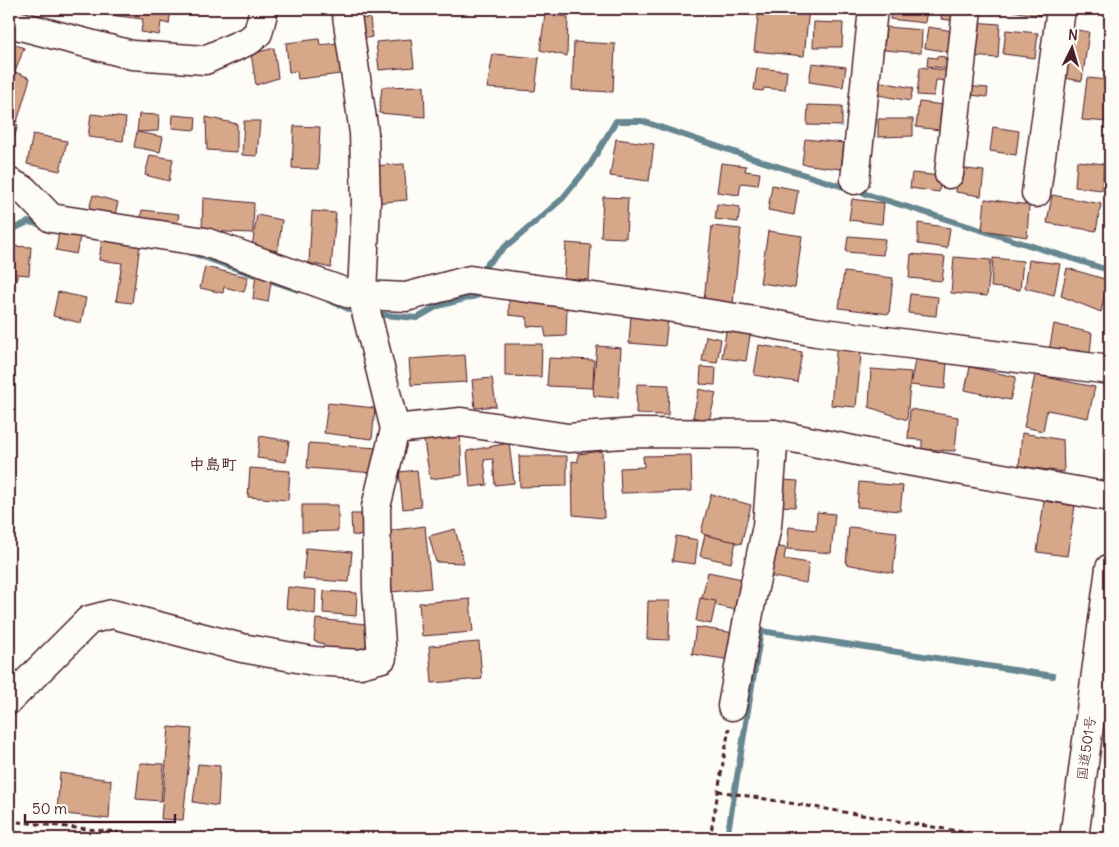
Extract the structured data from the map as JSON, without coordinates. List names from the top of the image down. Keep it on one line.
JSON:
{"streets":{"main road":["国道501号"]},"districts":["中島町"],"scale_bar":"50 m","north":"top"}
